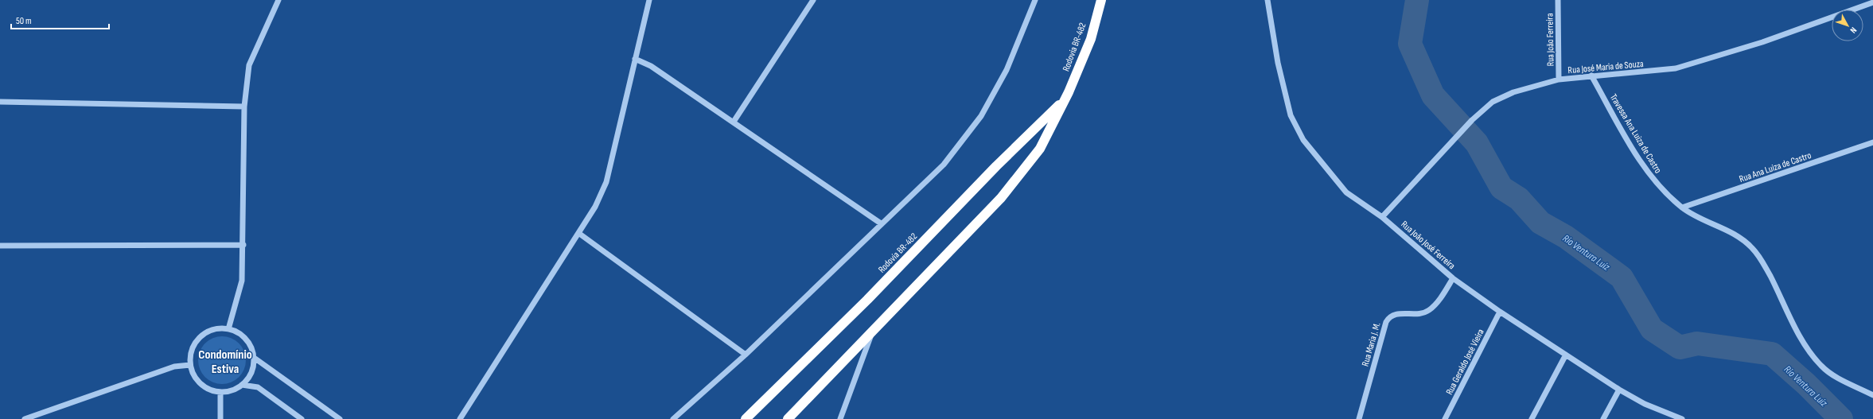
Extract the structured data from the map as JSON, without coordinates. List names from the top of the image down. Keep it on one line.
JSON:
{"streets":{"highway":["Rodovia BR-482"],"street":["Rua João Ferreira","Rua José Maria de Souza","Travessa Ana Luiza de Castro","Rua Ana Luiza de Castro","Rua João José Ferreira","Rua Maria J. M.","Rua Geraldo José Vieira"]},"crossings":[["Rua João Ferreira","Rua José Maria de Souza"],["Rua José Maria de Souza","Travessa Ana Luiza de Castro"],["Rua José Maria de Souza","Rua João José Ferreira"],["Travessa Ana Luiza de Castro","Rua Ana Luiza de Castro"],["Rua João José Ferreira","Rua Maria J. M."],["Rua João José Ferreira","Rua Geraldo José Vieira"]],"districts":["Condomínio Estiva"],"water":["Rio Ventura Luiz"],"scale_bar":"50 m","north":"bottom right"}
